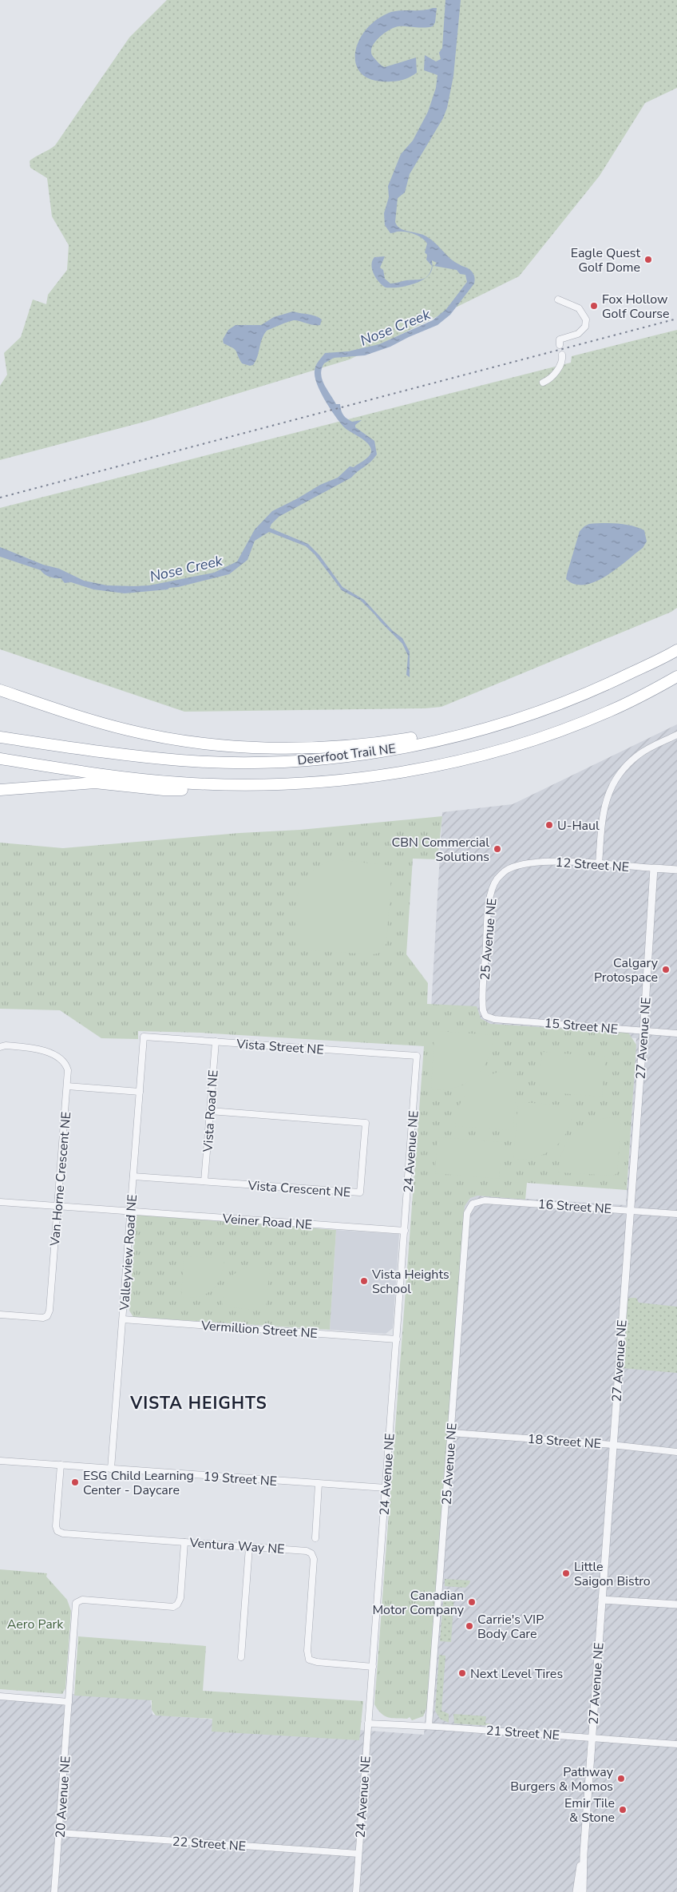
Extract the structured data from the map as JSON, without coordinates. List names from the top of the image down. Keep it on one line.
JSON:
{"streets":{"highway":["Deerfoot Trail NE"],"street":["12 Street NE","25 Avenue NE","15 Street NE","27 Avenue NE","Vista Street NE","Vista Road NE","24 Avenue NE","Van Horne Crescent NE","Vista Crescent NE","16 Street NE","Veiner Road NE","Valleyview Road NE","Vermillion Street NE","18 Street NE","19 Street NE","Ventura Way NE","21 Street NE","20 Avenue NE","22 Street NE"]},"crossings":[["12 Street NE","25 Avenue NE"],["12 Street NE","27 Avenue NE"],["25 Avenue NE","15 Street NE"],["25 Avenue NE","16 Street NE"],["25 Avenue NE","18 Street NE"],["25 Avenue NE","21 Street NE"],["15 Street NE","27 Avenue NE"],["27 Avenue NE","16 Street NE"],["27 Avenue NE","18 Street NE"],["27 Avenue NE","21 Street NE"],["Vista Street NE","Vista Road NE"],["Vista Street NE","24 Avenue NE"],["Vista Street NE","Valleyview Road NE"],["Vista Road NE","Vista Crescent NE"],["24 Avenue NE","Veiner Road NE"],["24 Avenue NE","Vermillion Street NE"],["24 Avenue NE","19 Street NE"],["24 Avenue NE","Ventura Way NE"],["24 Avenue NE","21 Street NE"],["24 Avenue NE","22 Street NE"],["Van Horne Crescent NE","Veiner Road NE"],["Vista Crescent NE","Valleyview Road NE"],["Veiner Road NE","Valleyview Road NE"],["Valleyview Road NE","Vermillion Street NE"],["Valleyview Road NE","19 Street NE"],["19 Street NE","Ventura Way NE"],["Ventura Way NE","20 Avenue NE"],["20 Avenue NE","22 Street NE"]],"districts":["VISTA HEIGHTS"],"water":["Nose Creek"],"parks":["Aero Park"],"places":["Eagle Quest Golf Dome","Fox Hollow Golf Course","U-Haul","CBN Commercial Solutions","Calgary Protospace","Vista Heights School","ESG Child Learning Center - Daycare","Little Saigon Bistro","Canadian Motor Company","Carrie's VIP Body Care","Next Level Tires","Pathway Burgers & Momos","Emir Tile & Stone"]}
